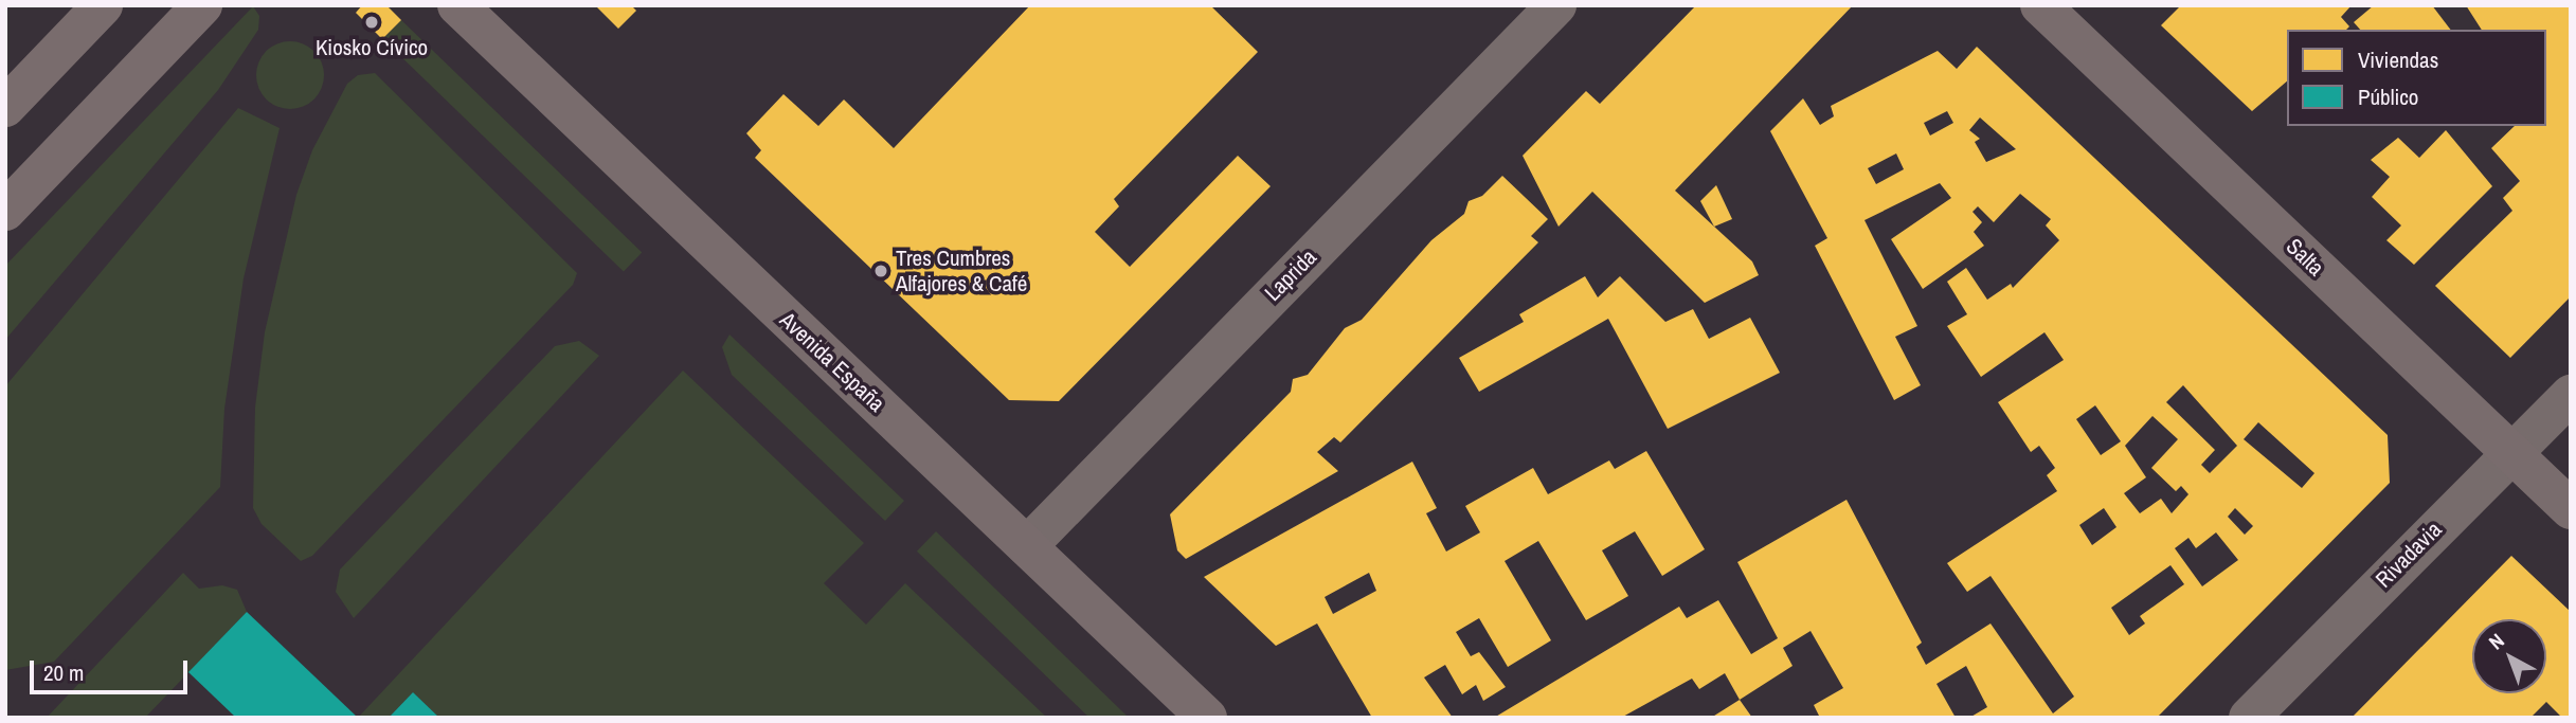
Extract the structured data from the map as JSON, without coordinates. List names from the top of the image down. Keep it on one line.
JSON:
{"streets":{"main road":["Salta","Avenida España"],"street":["Laprida","Rivadavia"]},"crossings":[["Salta","Rivadavia"],["Laprida","Avenida España"]],"places":["Kiosko Cívico","Tres Cumbres Alfajores & Café"],"legend":["Viviendas","Público"],"scale_bar":"20 m","north":"top left"}
